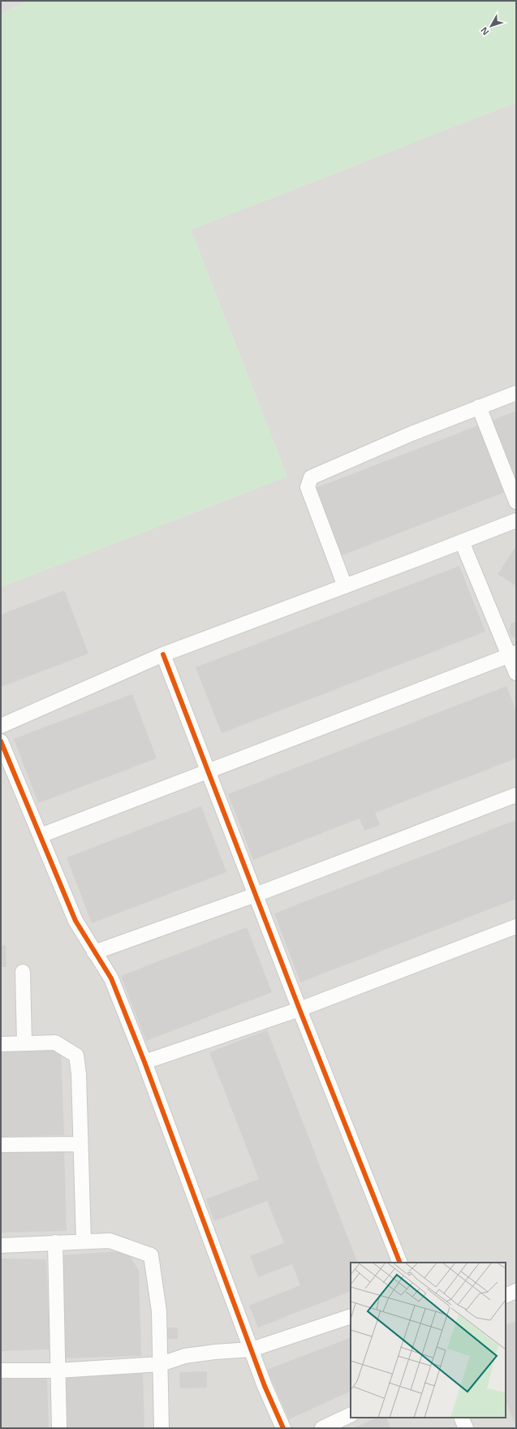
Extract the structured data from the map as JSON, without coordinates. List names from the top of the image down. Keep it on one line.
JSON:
{"north":"bottom left"}
